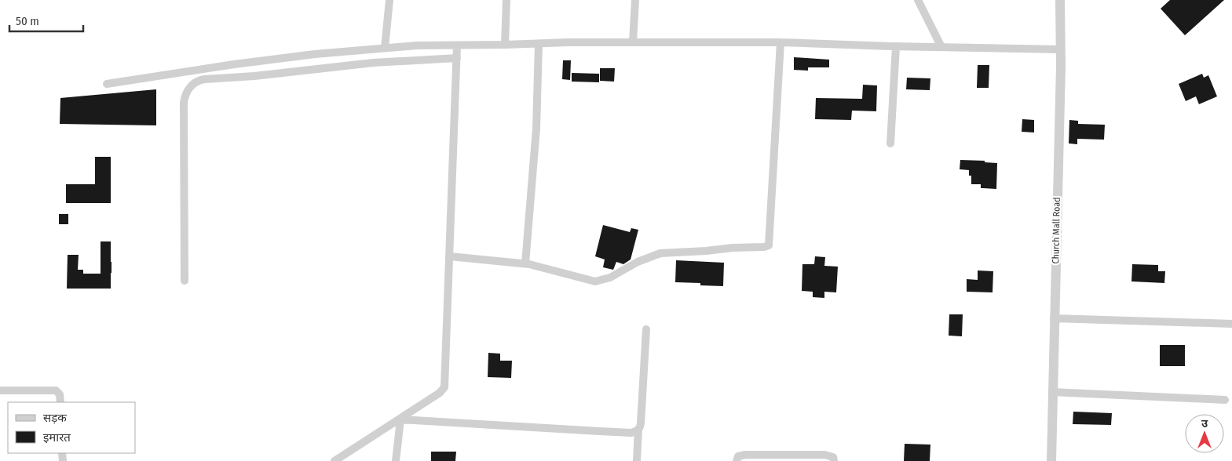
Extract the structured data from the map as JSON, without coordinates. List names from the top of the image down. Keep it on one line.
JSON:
{"streets":{"street":["Church Mall Road"]},"legend":["सड़क","इमारत"],"scale_bar":"50 m","north":"top"}
